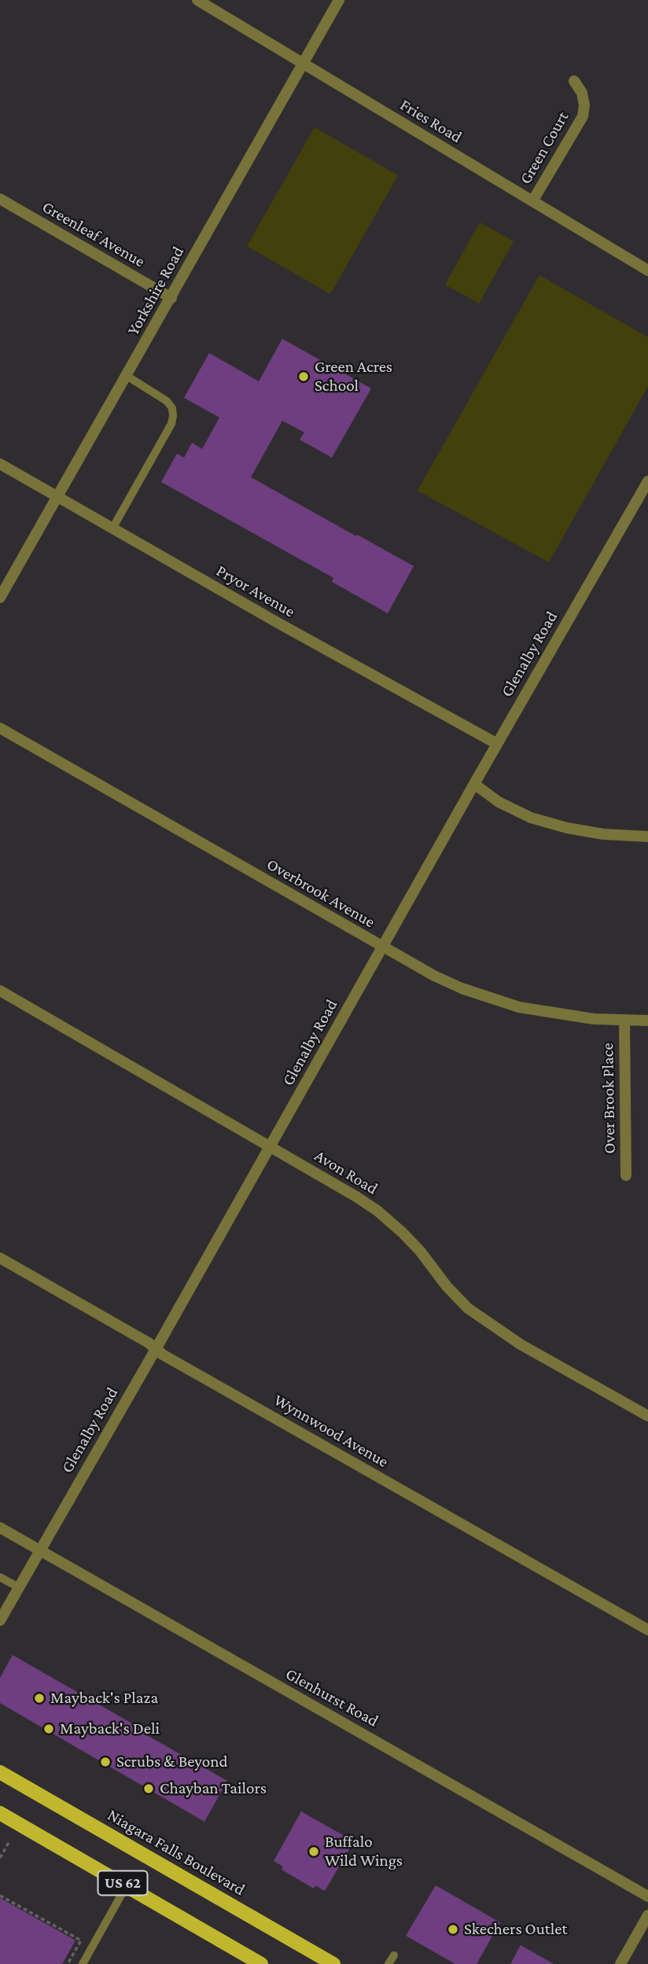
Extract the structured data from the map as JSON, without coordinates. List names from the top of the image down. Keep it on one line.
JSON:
{"streets":{"main road":["Niagara Falls Boulevard","US 62"],"street":["Fries Road","Green Court","Greenleaf Avenue","Yorkshire Road","Pryor Avenue","Glenalby Road","Overbrook Avenue","Over Brook Place","Avon Road","Wynnwood Avenue","Glenhurst Road"]},"crossings":[["Fries Road","Green Court"],["Fries Road","Yorkshire Road"],["Greenleaf Avenue","Yorkshire Road"],["Yorkshire Road","Pryor Avenue"],["Pryor Avenue","Glenalby Road"],["Glenalby Road","Overbrook Avenue"],["Glenalby Road","Avon Road"],["Glenalby Road","Wynnwood Avenue"],["Glenalby Road","Glenhurst Road"],["Overbrook Avenue","Over Brook Place"]],"places":["Green Acres School","Mayback's Plaza","Mayback's Deli","Scrubs & Beyond","Chayban Tailors","Buffalo Wild Wings","Skechers Outlet"]}
